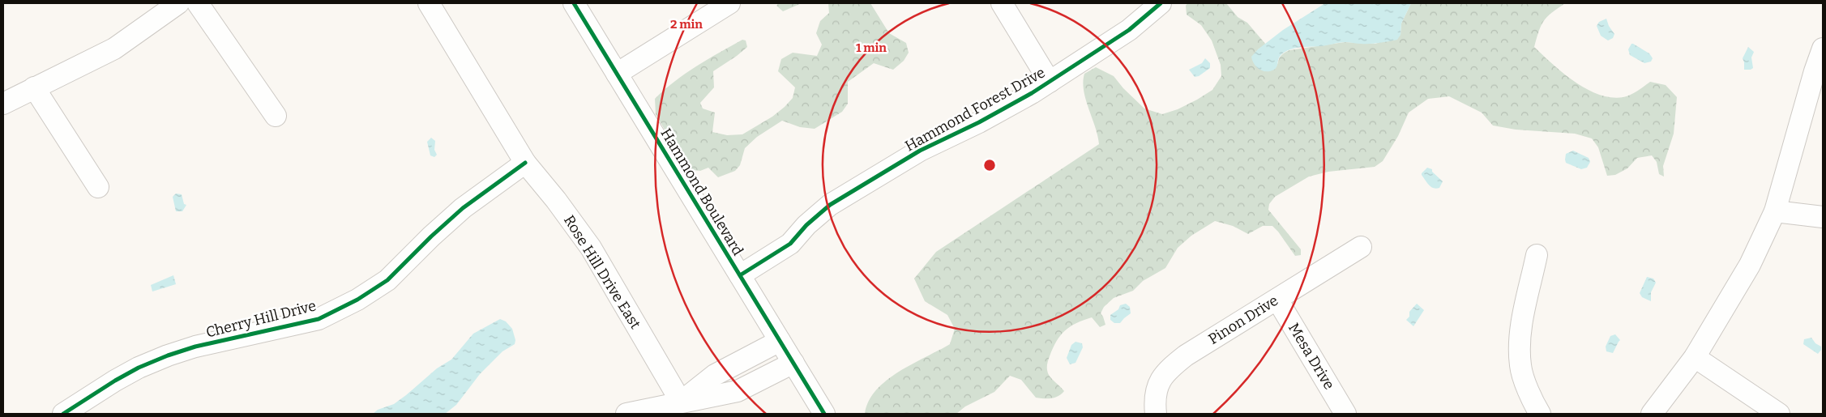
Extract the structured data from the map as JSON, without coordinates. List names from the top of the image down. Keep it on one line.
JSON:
{"streets":{"street":["Hammond Forest Drive","Hammond Boulevard","Rose Hill Drive East","Cherry Hill Drive","Pinon Drive","Mesa Drive"]},"crossings":[["Hammond Forest Drive","Hammond Boulevard"],["Rose Hill Drive East","Cherry Hill Drive"],["Pinon Drive","Mesa Drive"]],"rings":["2 min","1 min"]}
